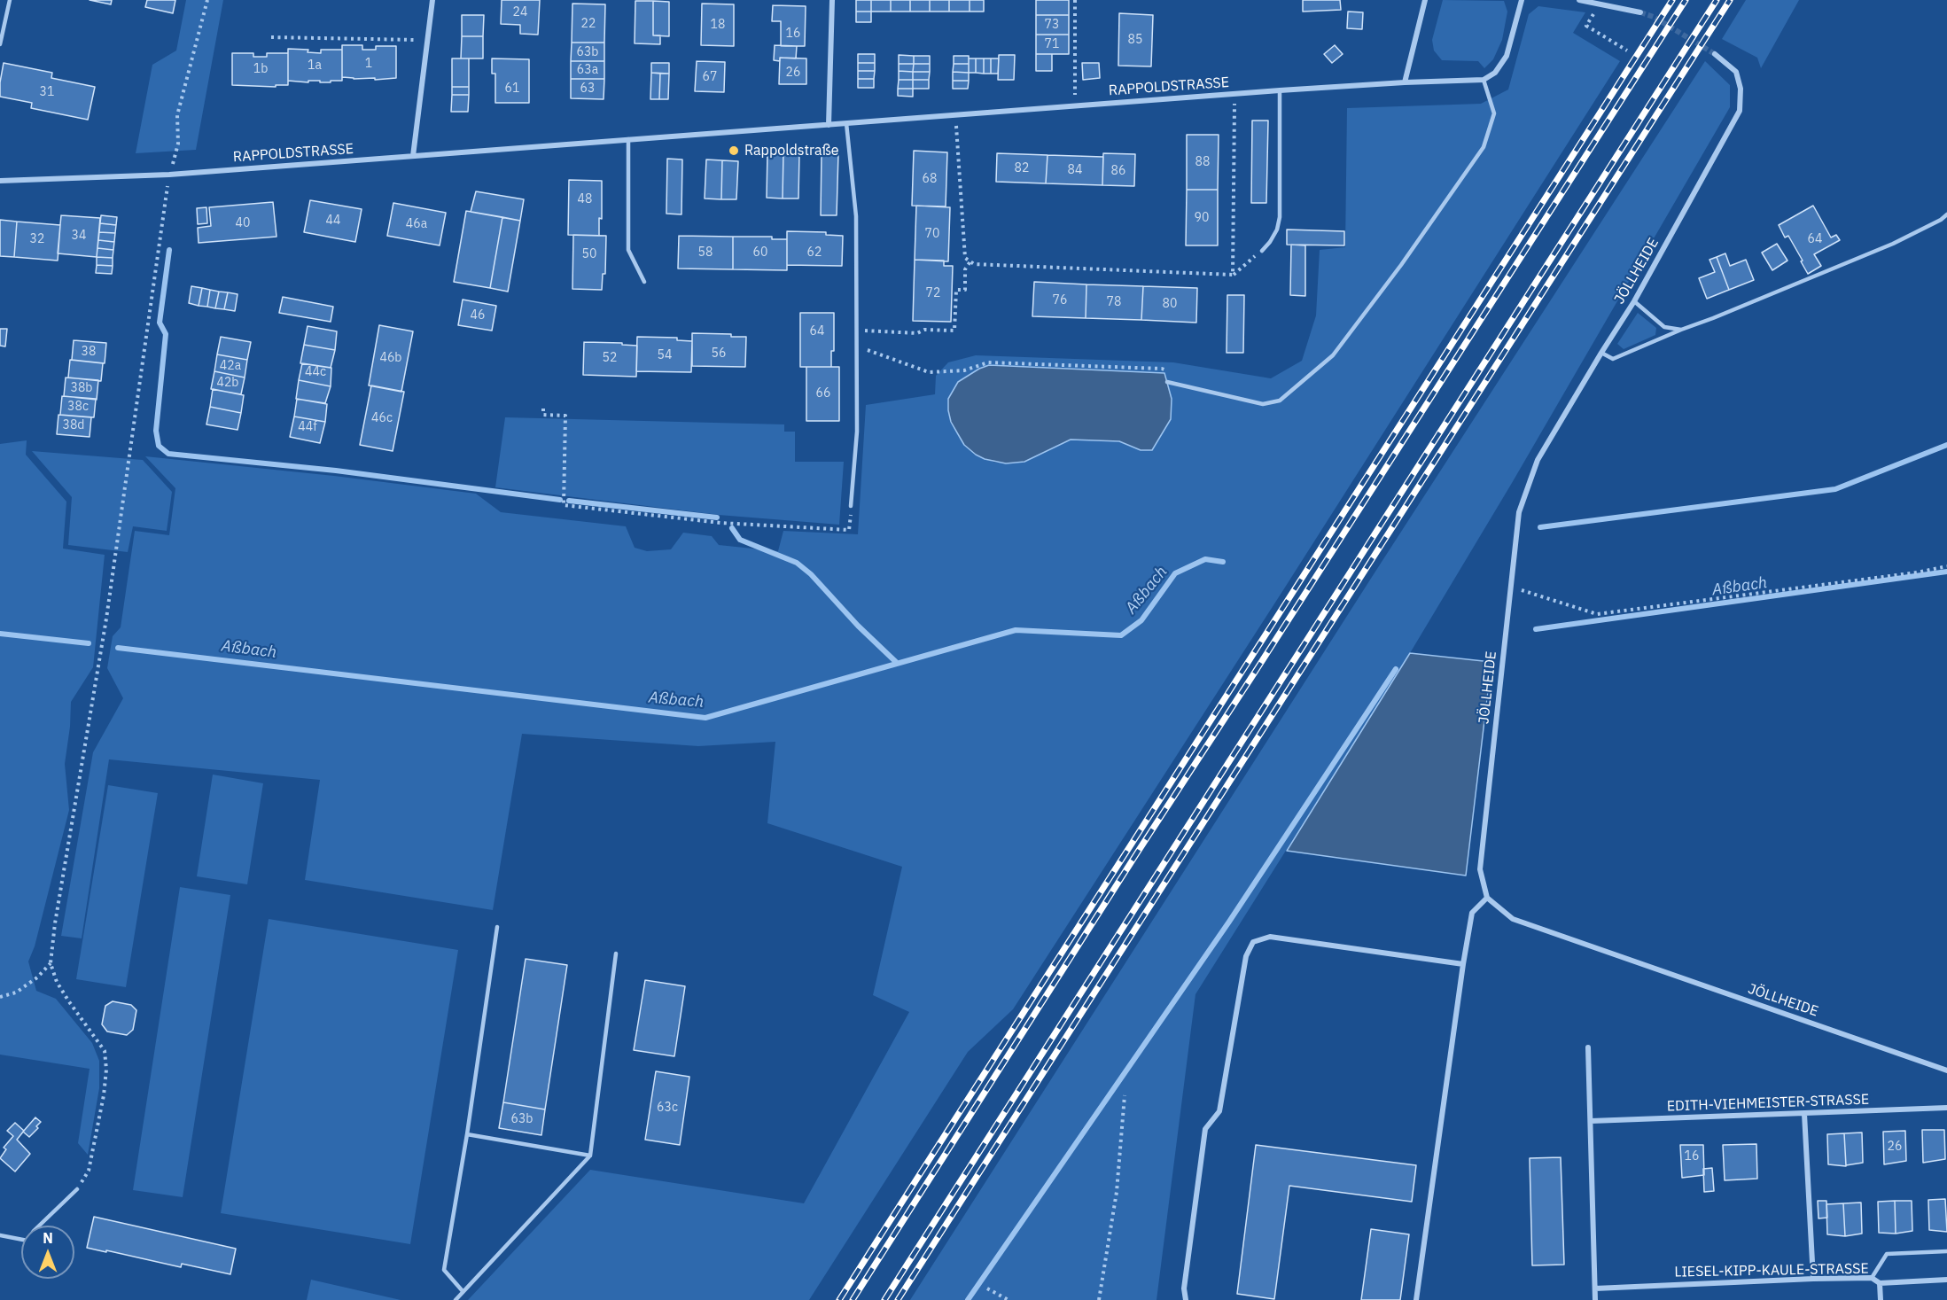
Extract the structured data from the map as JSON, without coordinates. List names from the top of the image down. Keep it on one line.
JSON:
{"streets":{"street":["RAPPOLDSTRASSE","JÖLLHEIDE","EDITH-VIEHMEISTER-STRASSE","LIESEL-KIPP-KAULE-STRASSE"]},"water":["Aßbach"],"places":["Rappoldstraße"],"house_numbers":["24","22","18","73","16","85","71","63b","1","1a","1b","63a","26","67","61","63","31","88","82","84","86","68","48","90","44","40","46a","70","34","32","64","58","60","62","50","72","76","78","80","46","64","38","56","54","46b","52","42a","44c","42b","38b","66","38c","46c","38d","44f","63c","63b","26","16"],"north":"top"}
